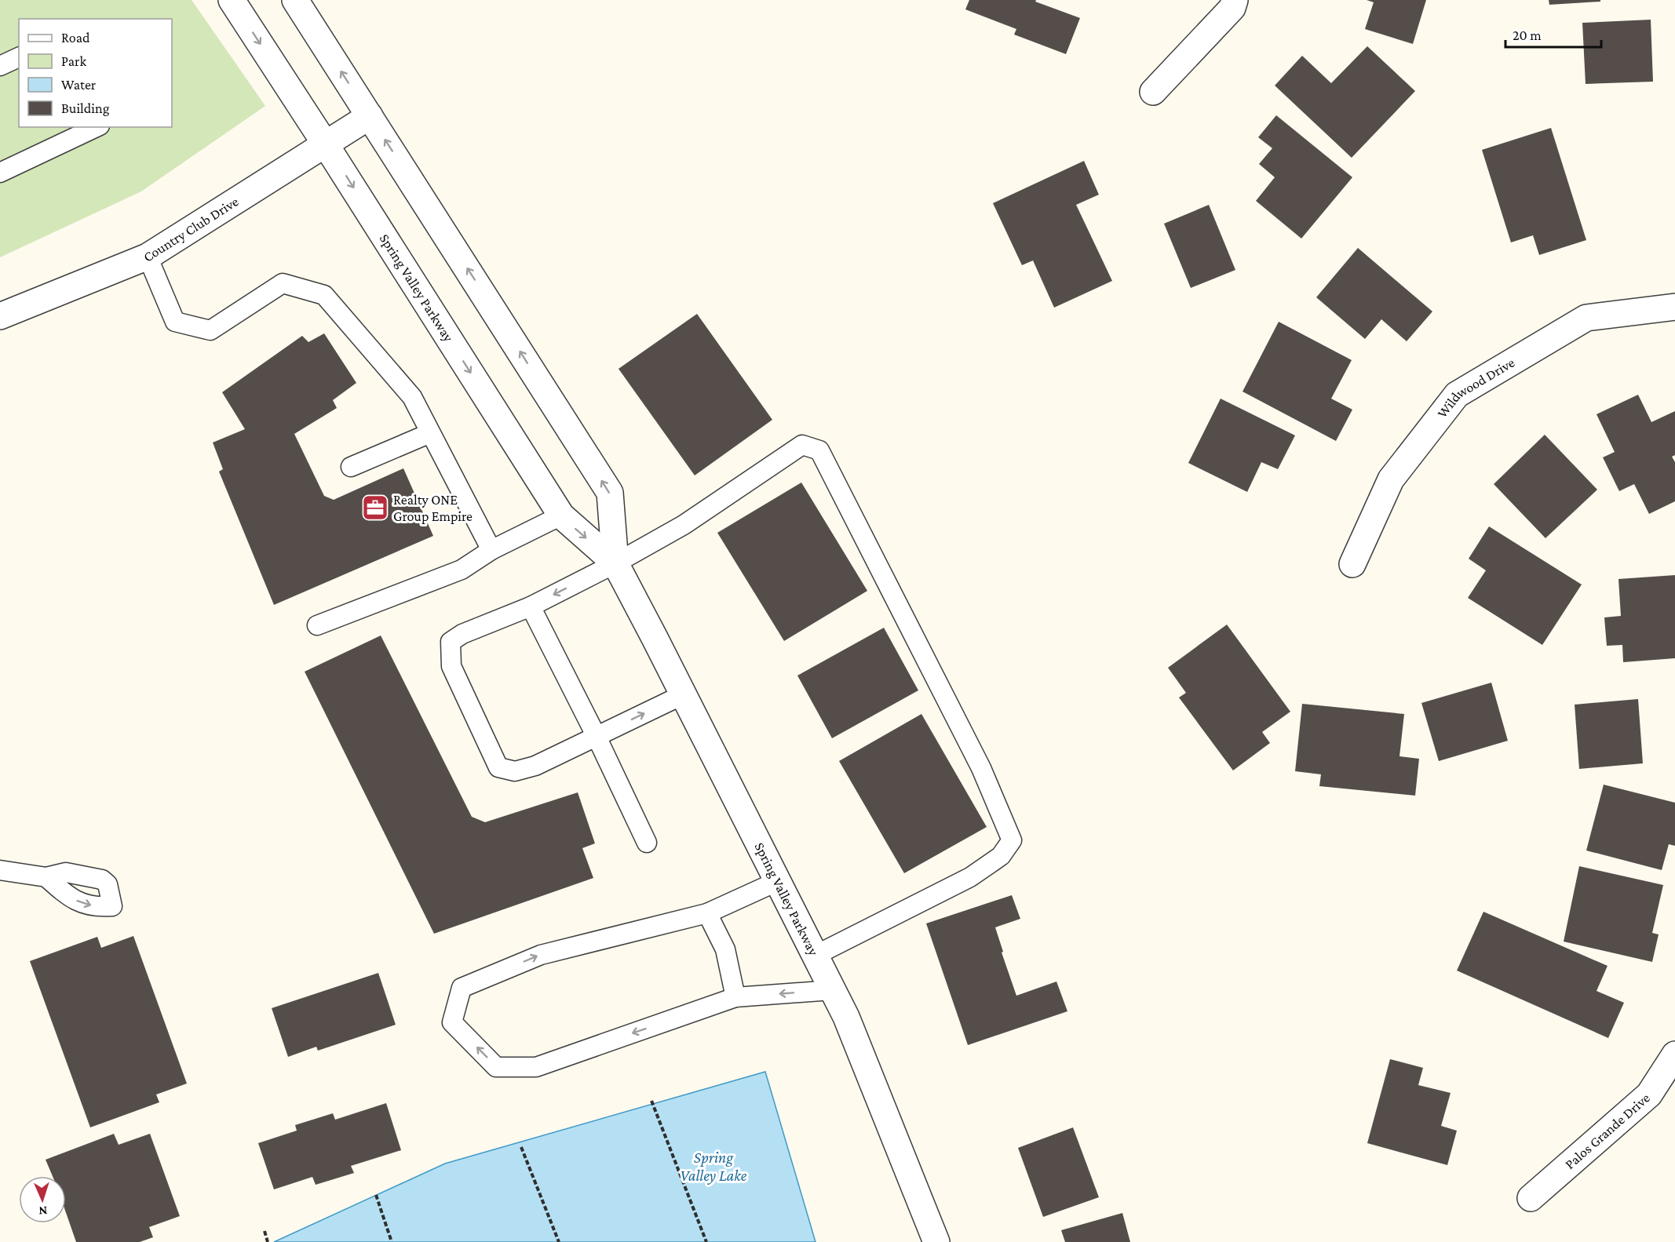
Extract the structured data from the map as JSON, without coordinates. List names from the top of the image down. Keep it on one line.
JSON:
{"streets":{"street":["Country Club Drive","Spring Valley Parkway","Wildwood Drive","Palos Grande Drive"]},"crossings":[["Country Club Drive","Spring Valley Parkway"]],"water":["Spring Valley Lake"],"places":{"office":["Realty ONE Group Empire"]},"legend":["Road","Park","Water","Building"],"scale_bar":"20 m","north":"bottom"}
